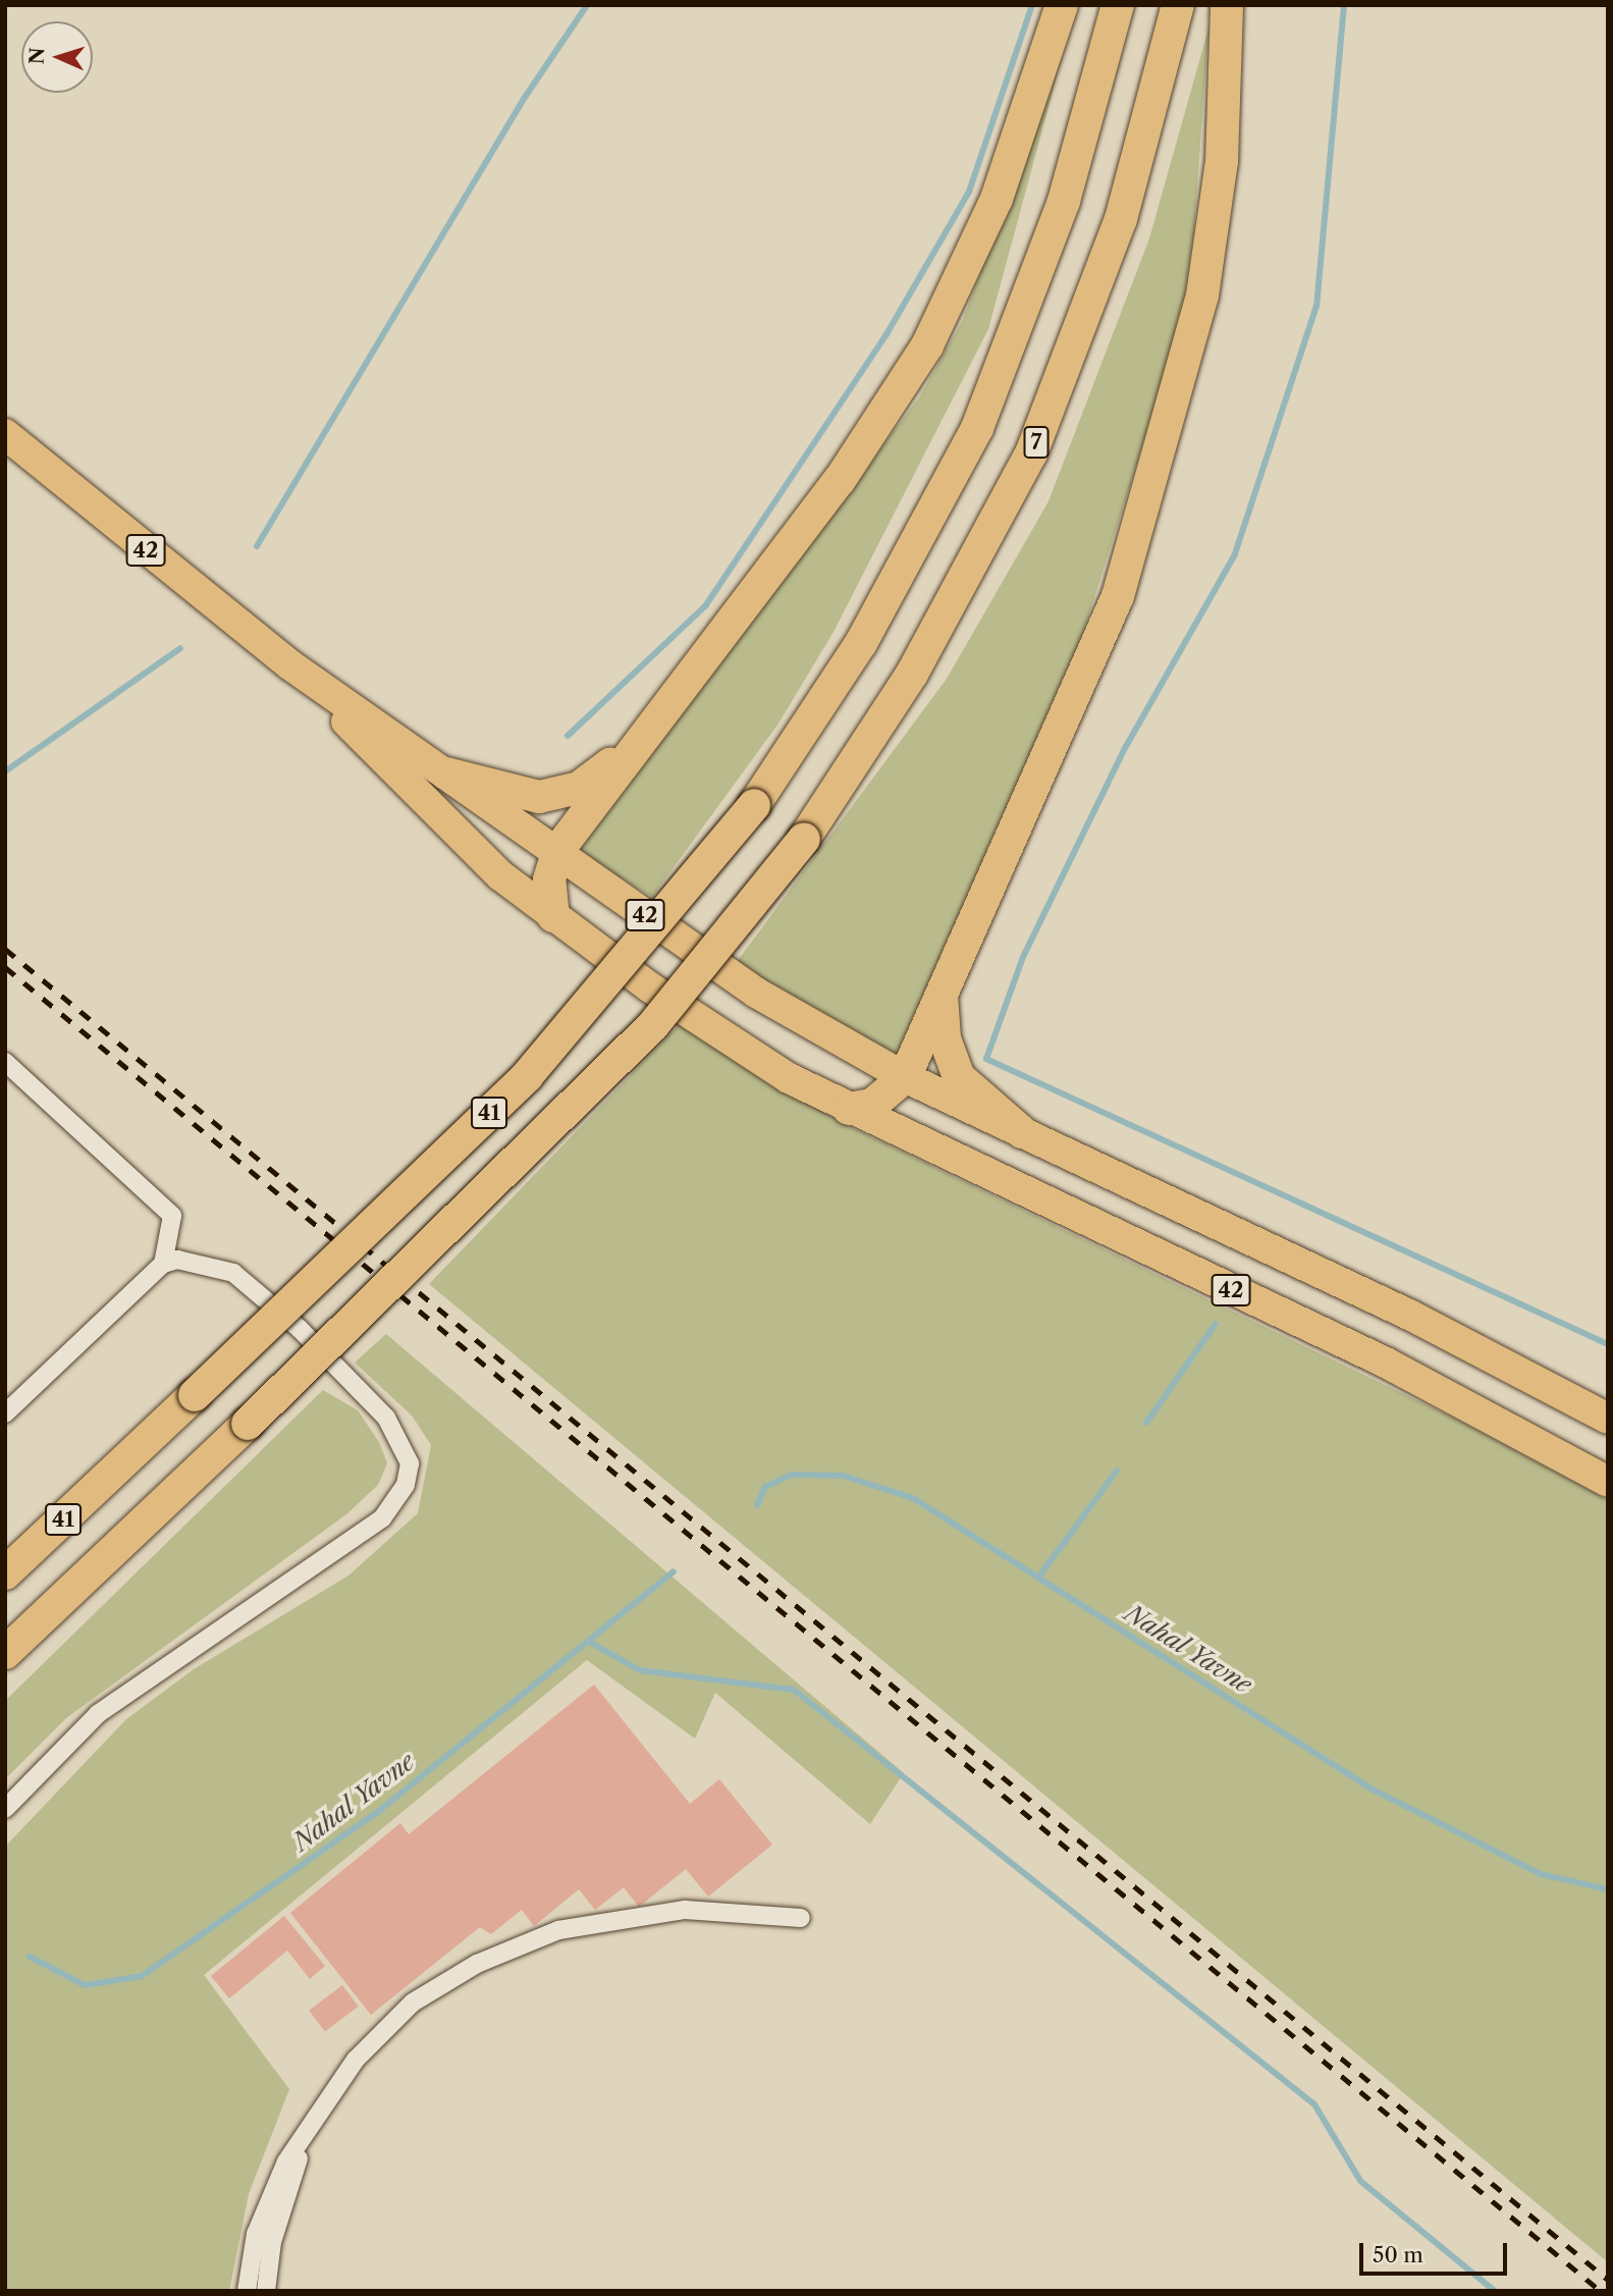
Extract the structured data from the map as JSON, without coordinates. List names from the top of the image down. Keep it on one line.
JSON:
{"streets":{"highway":["7","42","41"]},"crossings":[["7","41"]],"water":["Nahal Yavne"],"scale_bar":"50 m","north":"left"}
